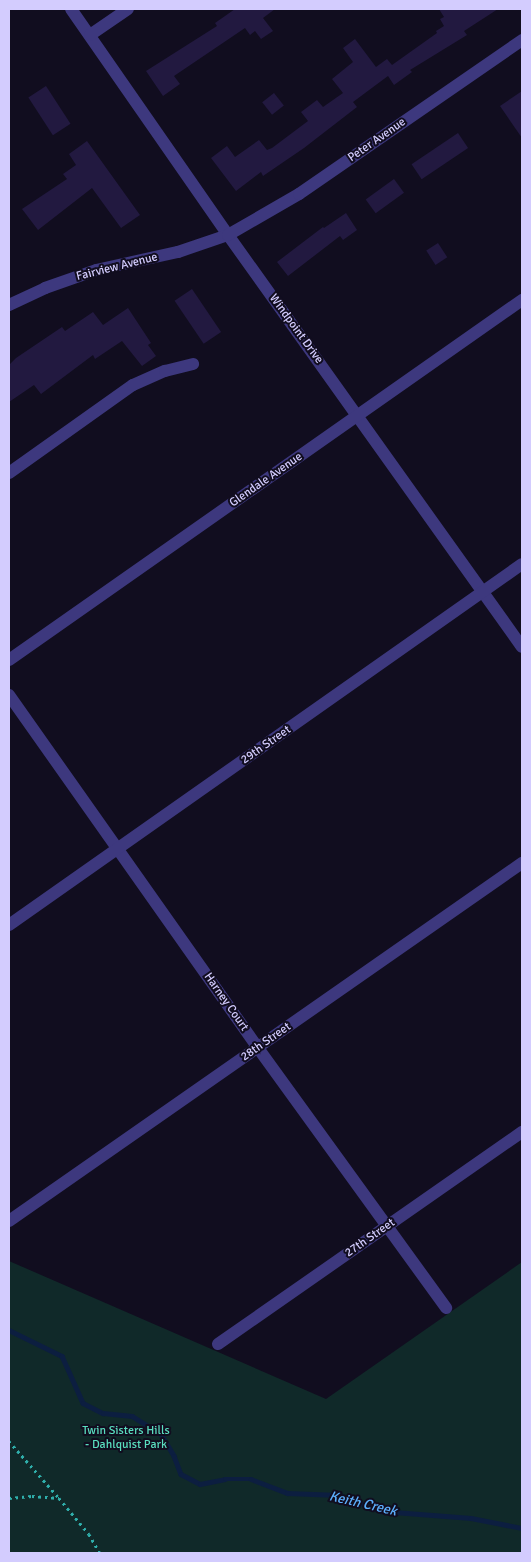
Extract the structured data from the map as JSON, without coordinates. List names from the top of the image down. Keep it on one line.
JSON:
{"streets":{"street":["Peter Avenue","Fairview Avenue","Windpoint Drive","Glendale Avenue","29th Street","Harney Court","28th Street","27th Street"]},"crossings":[["Peter Avenue","Fairview Avenue"],["Peter Avenue","Windpoint Drive"],["Fairview Avenue","Windpoint Drive"],["Windpoint Drive","Glendale Avenue"],["Windpoint Drive","29th Street"],["29th Street","Harney Court"],["Harney Court","28th Street"],["Harney Court","27th Street"]],"water":["Keith Creek"],"parks":["Twin Sisters Hills - Dahlquist Park"]}
